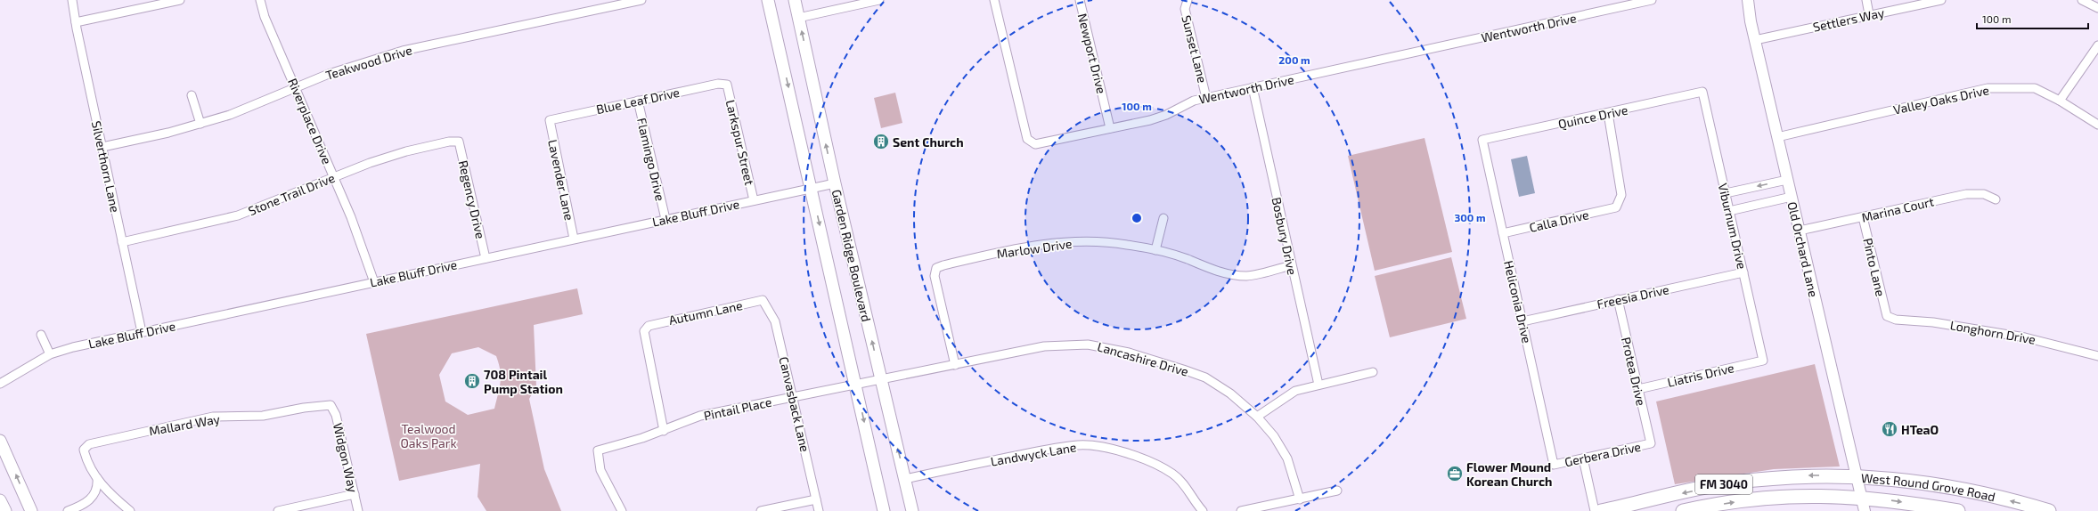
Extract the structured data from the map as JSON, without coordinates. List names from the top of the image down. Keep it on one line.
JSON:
{"streets":{"main road":["Garden Ridge Boulevard","FM 3040","West Round Grove Road"],"street":["Settlers Way","Wentworth Drive","Sunset Lane","Newport Drive","Teakwood Drive","Valley Oaks Drive","Blue Leaf Drive","Quince Drive","Riverplace Drive","Larkspur Street","Flamingo Drive","Silverthorn Lane","Lavender Lane","Stone Trail Drive","Regency Drive","Marina Court","Lake Bluff Drive","Calla Drive","Viburnum Drive","Bosbury Drive","Marlow Drive","Old Orchard Lane","Pinto Lane","Freesia Drive","Heliconia Drive","Autumn Lane","Longhorn Drive","Lancashire Drive","Protea Drive","Liatris Drive","Canvasback Lane","Pintail Place","Mallard Way","Landwyck Lane","Gerbera Drive","Widgon Way"]},"crossings":[["Settlers Way","Old Orchard Lane"],["Wentworth Drive","Sunset Lane"],["Wentworth Drive","Newport Drive"],["Wentworth Drive","Bosbury Drive"],["Teakwood Drive","Riverplace Drive"],["Teakwood Drive","Silverthorn Lane"],["Valley Oaks Drive","Old Orchard Lane"],["Blue Leaf Drive","Larkspur Street"],["Blue Leaf Drive","Flamingo Drive"],["Blue Leaf Drive","Lavender Lane"],["Quince Drive","Calla Drive"],["Quince Drive","Viburnum Drive"],["Quince Drive","Heliconia Drive"],["Riverplace Drive","Stone Trail Drive"],["Riverplace Drive","Lake Bluff Drive"],["Larkspur Street","Lake Bluff Drive"],["Flamingo Drive","Lake Bluff Drive"],["Silverthorn Lane","Stone Trail Drive"],["Silverthorn Lane","Lake Bluff Drive"],["Lavender Lane","Lake Bluff Drive"],["Stone Trail Drive","Regency Drive"],["Regency Drive","Lake Bluff Drive"],["Marina Court","Old Orchard Lane"],["Marina Court","Pinto Lane"],["Lake Bluff Drive","Garden Ridge Boulevard"],["Calla Drive","Heliconia Drive"],["Viburnum Drive","Freesia Drive"],["Viburnum Drive","Liatris Drive"],["Bosbury Drive","Marlow Drive"],["Marlow Drive","Lancashire Drive"],["Old Orchard Lane","FM 3040"],["Old Orchard Lane","West Round Grove Road"],["Garden Ridge Boulevard","Lancashire Drive"],["Garden Ridge Boulevard","Pintail Place"],["Garden Ridge Boulevard","Landwyck Lane"],["Pinto Lane","Longhorn Drive"],["Freesia Drive","Heliconia Drive"],["Freesia Drive","Protea Drive"],["Heliconia Drive","Gerbera Drive"],["Autumn Lane","Canvasback Lane"],["Autumn Lane","Pintail Place"],["Lancashire Drive","Pintail Place"],["Protea Drive","Liatris Drive"],["Protea Drive","Gerbera Drive"],["Canvasback Lane","Pintail Place"],["Mallard Way","Widgon Way"],["FM 3040","West Round Grove Road"]],"parks":["Tealwood Oaks Park"],"places":{"building":["Sent Church","708 Pintail Pump Station"],"restaurant":["HTeaO"],"office":["Flower Mound Korean Church"]},"scale_bar":"100 m","rings":["200 m","100 m","300 m"]}
